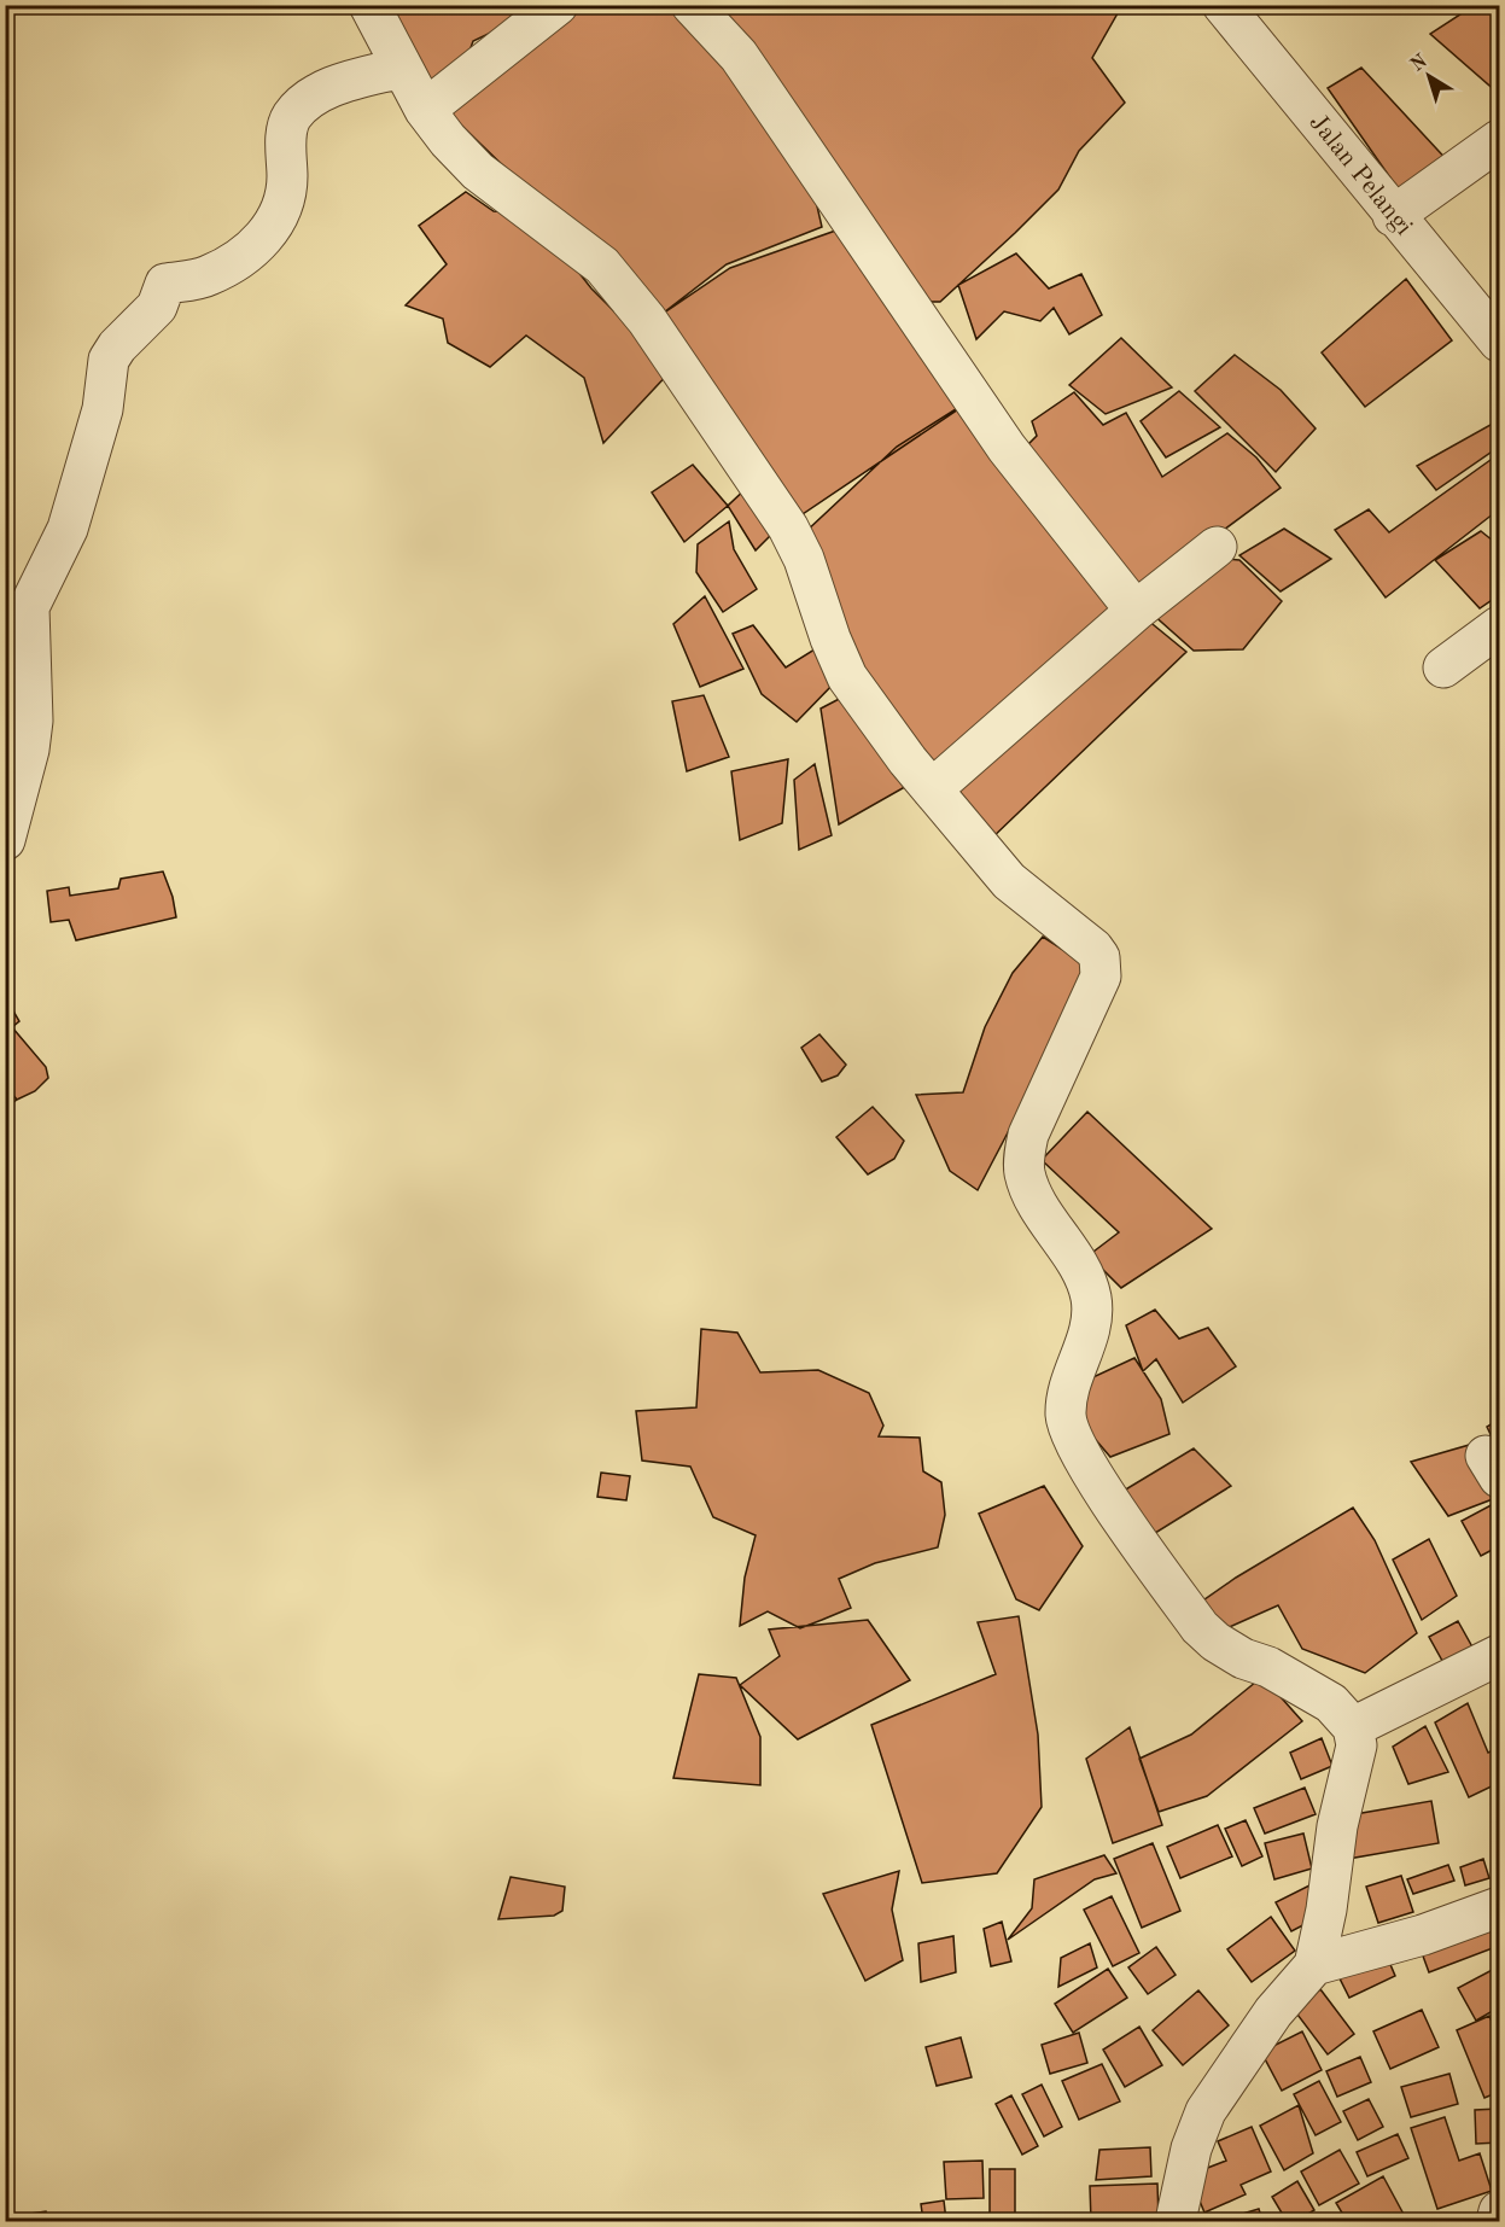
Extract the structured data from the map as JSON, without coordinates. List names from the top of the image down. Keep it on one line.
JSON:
{"streets":{"street":["Jalan Pelangi"]},"north":"top left"}
